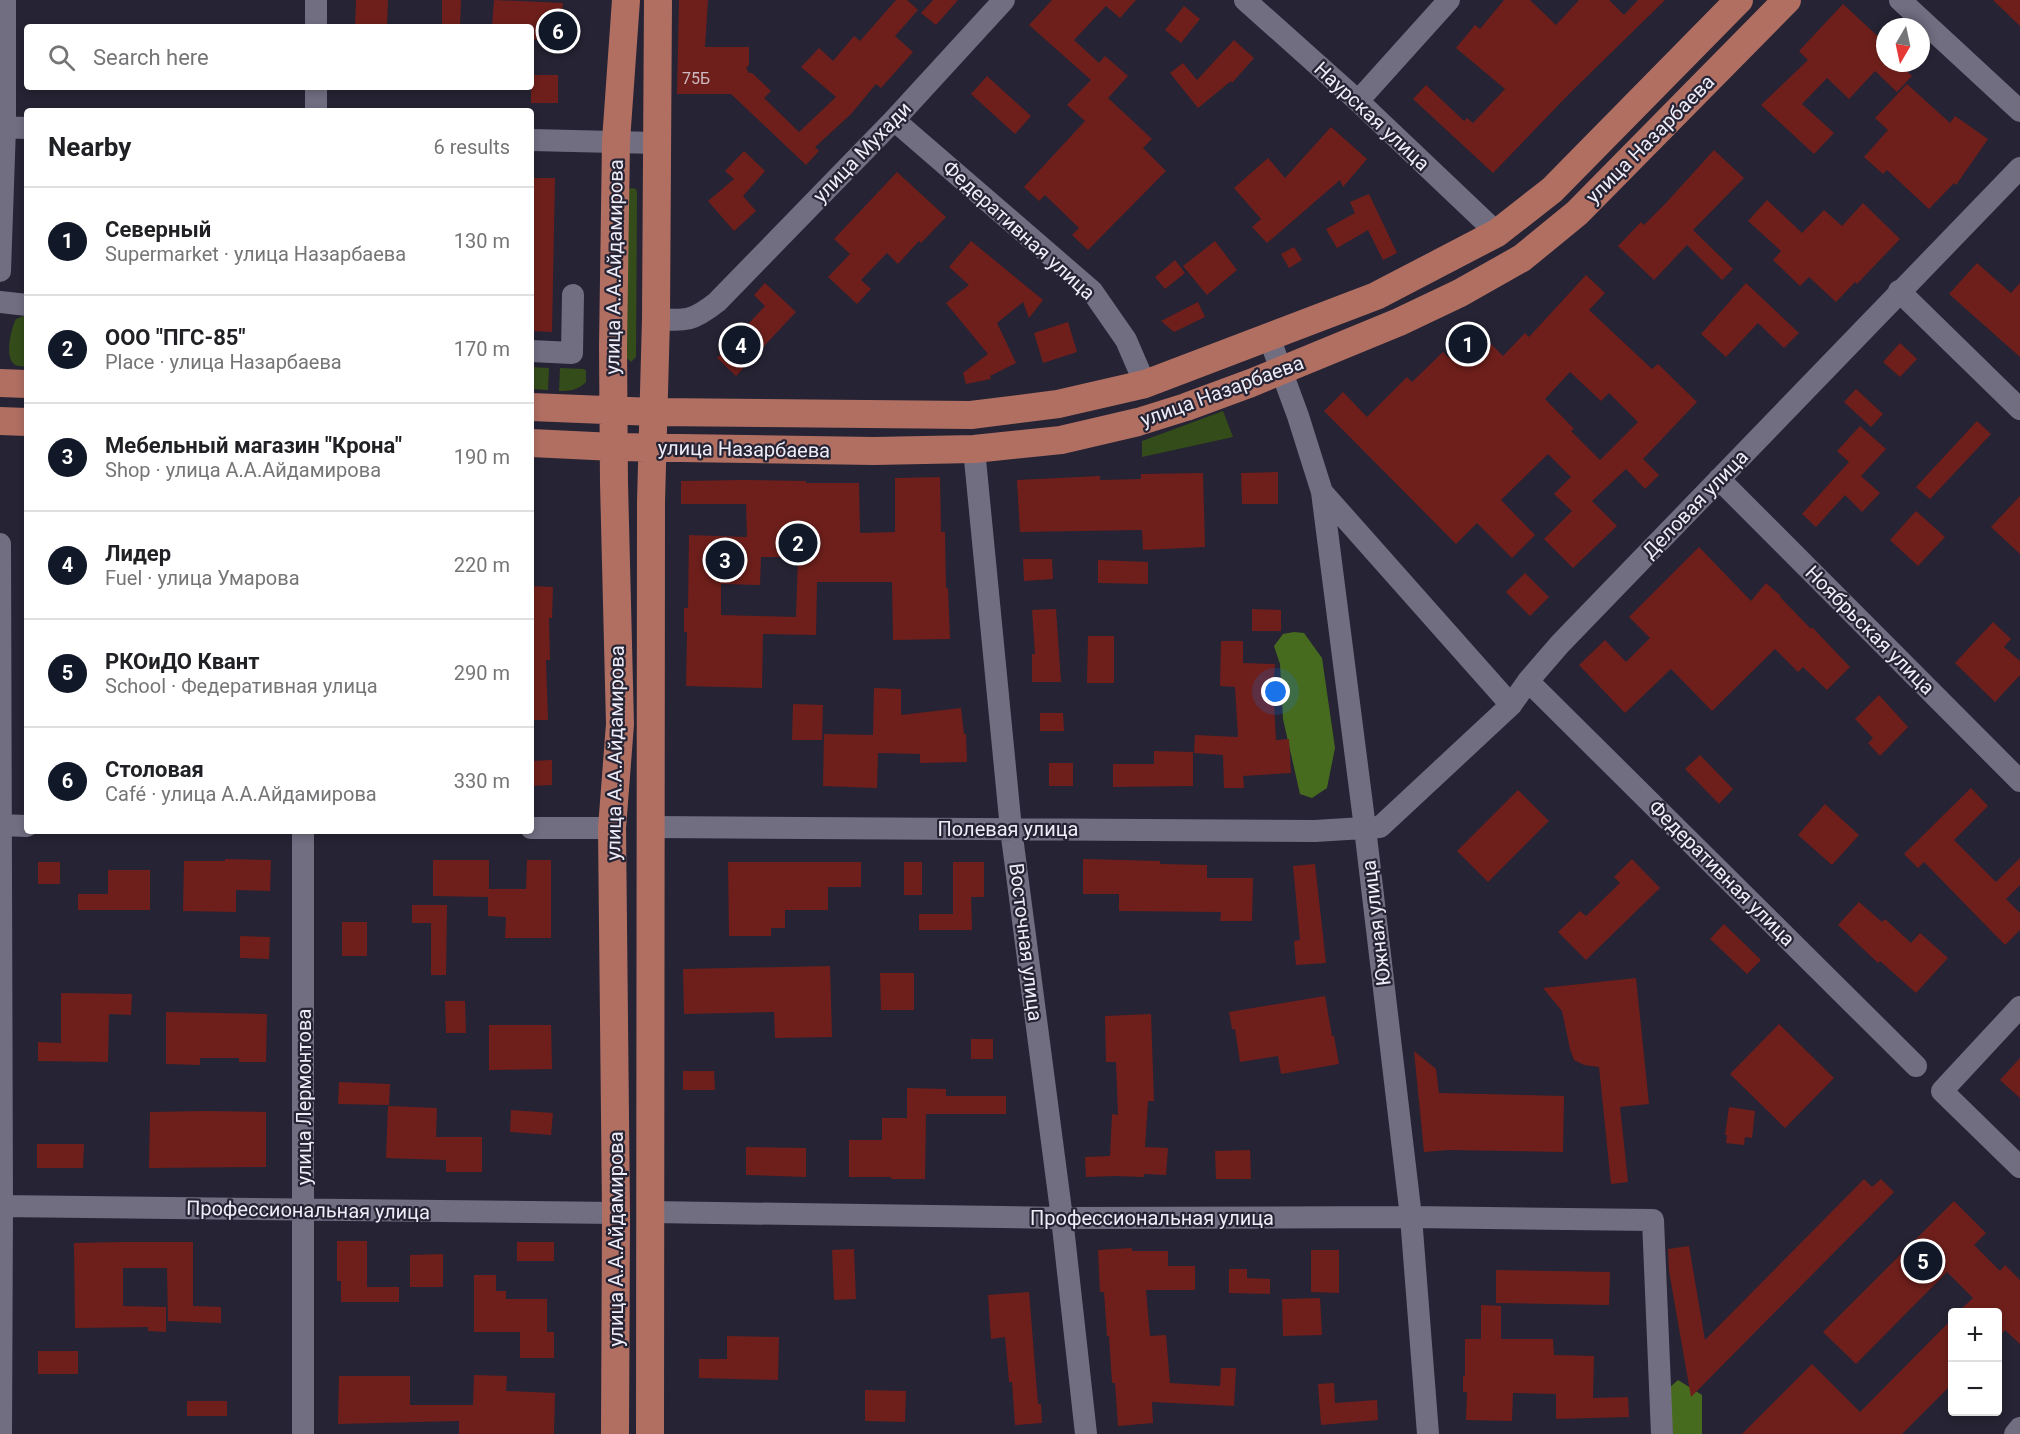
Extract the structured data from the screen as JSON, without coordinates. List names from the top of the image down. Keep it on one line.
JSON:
{"streets":{"main road":["улица Назарбаева","улица А.А.Айдамирова"],"street":["Наурская улица","улица Мухади","Федеративная улица","Деловая улица","Ноябрьская улица","Полевая улица","Южная улица","Восточная улица","улица Лермонтова","Профессиональная улица"]},"crossings":[["Наурская улица","улица Назарбаева"],["улица Назарбаева","Федеративная улица"],["улица Назарбаева","улица А.А.Айдамирова"],["улица Назарбаева","Южная улица"],["улица Назарбаева","Восточная улица"],["улица Мухади","Федеративная улица"],["улица Мухади","улица А.А.Айдамирова"],["Федеративная улица","Деловая улица"],["улица А.А.Айдамирова","Полевая улица"],["улица А.А.Айдамирова","Профессиональная улица"],["Деловая улица","Ноябрьская улица"],["Деловая улица","Полевая улица"],["Деловая улица","Южная улица"],["Полевая улица","Южная улица"],["Полевая улица","Восточная улица"],["Южная улица","Профессиональная улица"],["Восточная улица","Профессиональная улица"],["улица Лермонтова","Профессиональная улица"]],"house_numbers":["75Б"],"north":"bottom","page":{"pins":["6","1","4","2","3","5"],"search":"Search here","heading":["Nearby","6 results"],"list":[{"mark":"1","name":"Северный","note":"Supermarket · улица Назарбаева","value":"130 m"},{"mark":"2","name":"ООО \"ПГС-85\"","note":"Place · улица Назарбаева","value":"170 m"},{"mark":"3","name":"Мебельный магазин \"Крона\"","note":"Shop · улица А.А.Айдамирова","value":"190 m"},{"mark":"4","name":"Лидер","note":"Fuel · улица Умарова","value":"220 m"},{"mark":"5","name":"РКОиДО Квант","note":"School · Федеративная улица","value":"290 m"},{"mark":"6","name":"Столовая","note":"Café · улица А.А.Айдамирова","value":"330 m"}],"map_buttons":["+","−"]}}
